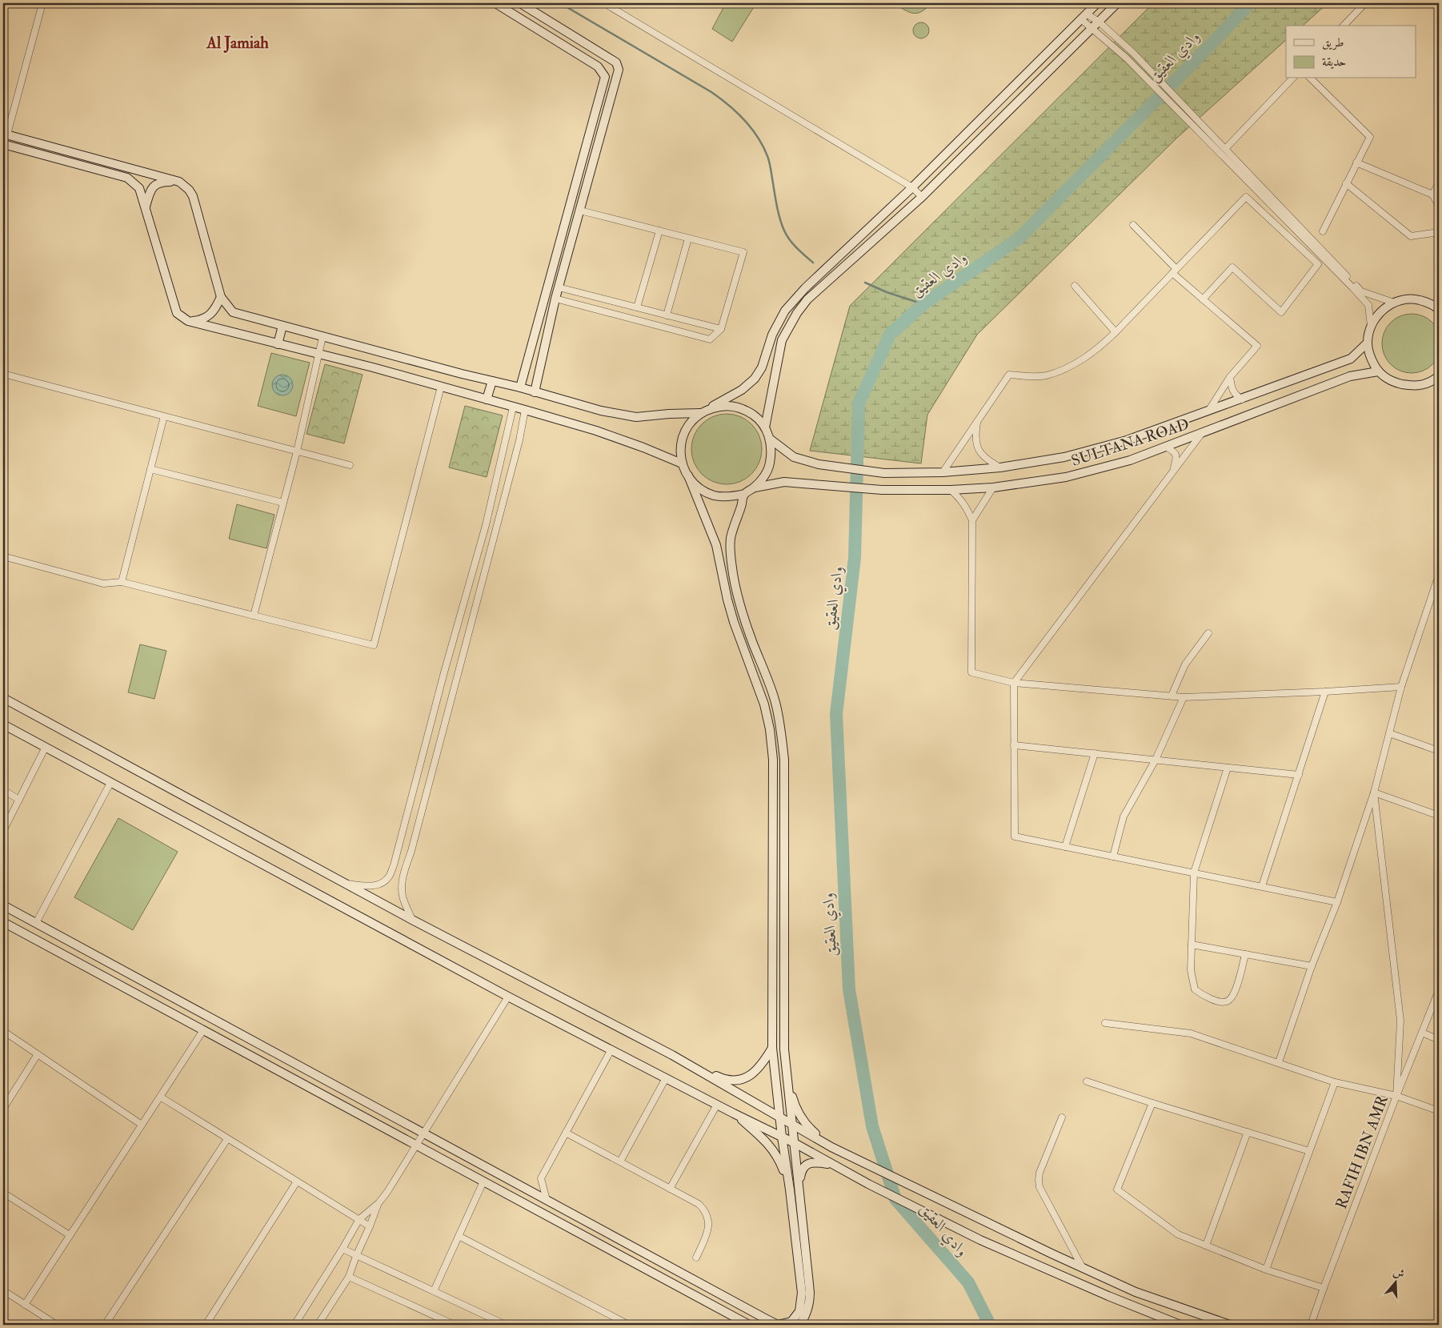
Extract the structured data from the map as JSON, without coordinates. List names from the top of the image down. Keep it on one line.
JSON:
{"streets":{"main road":["SULTANA ROAD"],"street":["RAFIH IBN AMR"]},"districts":["Al Jamiah"],"water":["وادي العقيق"],"legend":["طريق","حديقة"],"north":"top"}
